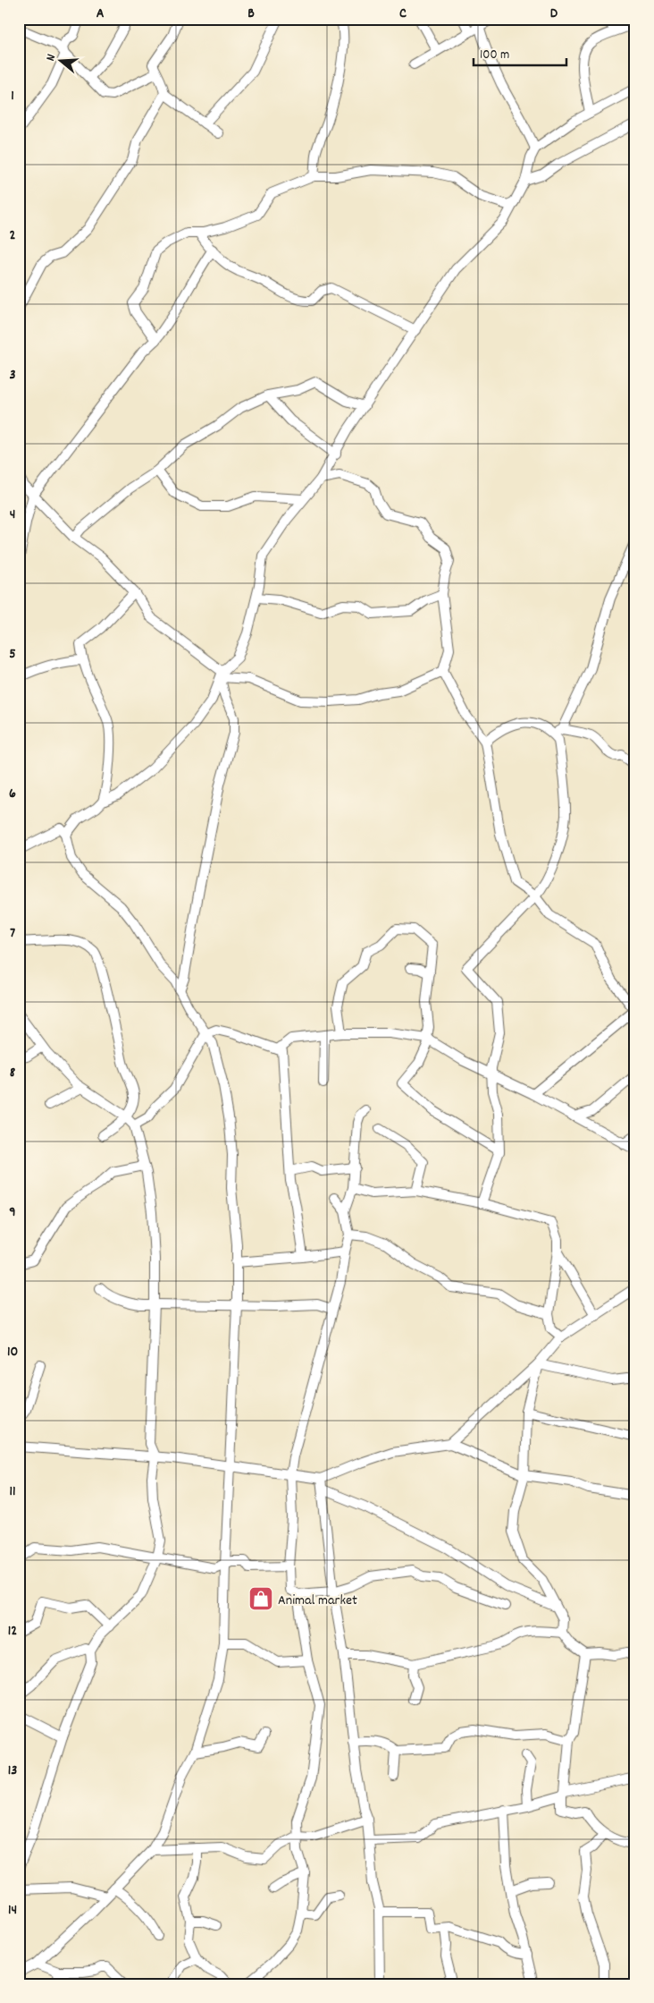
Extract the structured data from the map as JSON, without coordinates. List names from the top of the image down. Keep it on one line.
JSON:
{"places":{"shop":["Animal market"]},"scale_bar":"100 m","north":"left","grid":{"columns":["A","B","C","D"],"rows":["1","2","3","4","5","6","7","8","9","10","11","12","13","14"]}}
